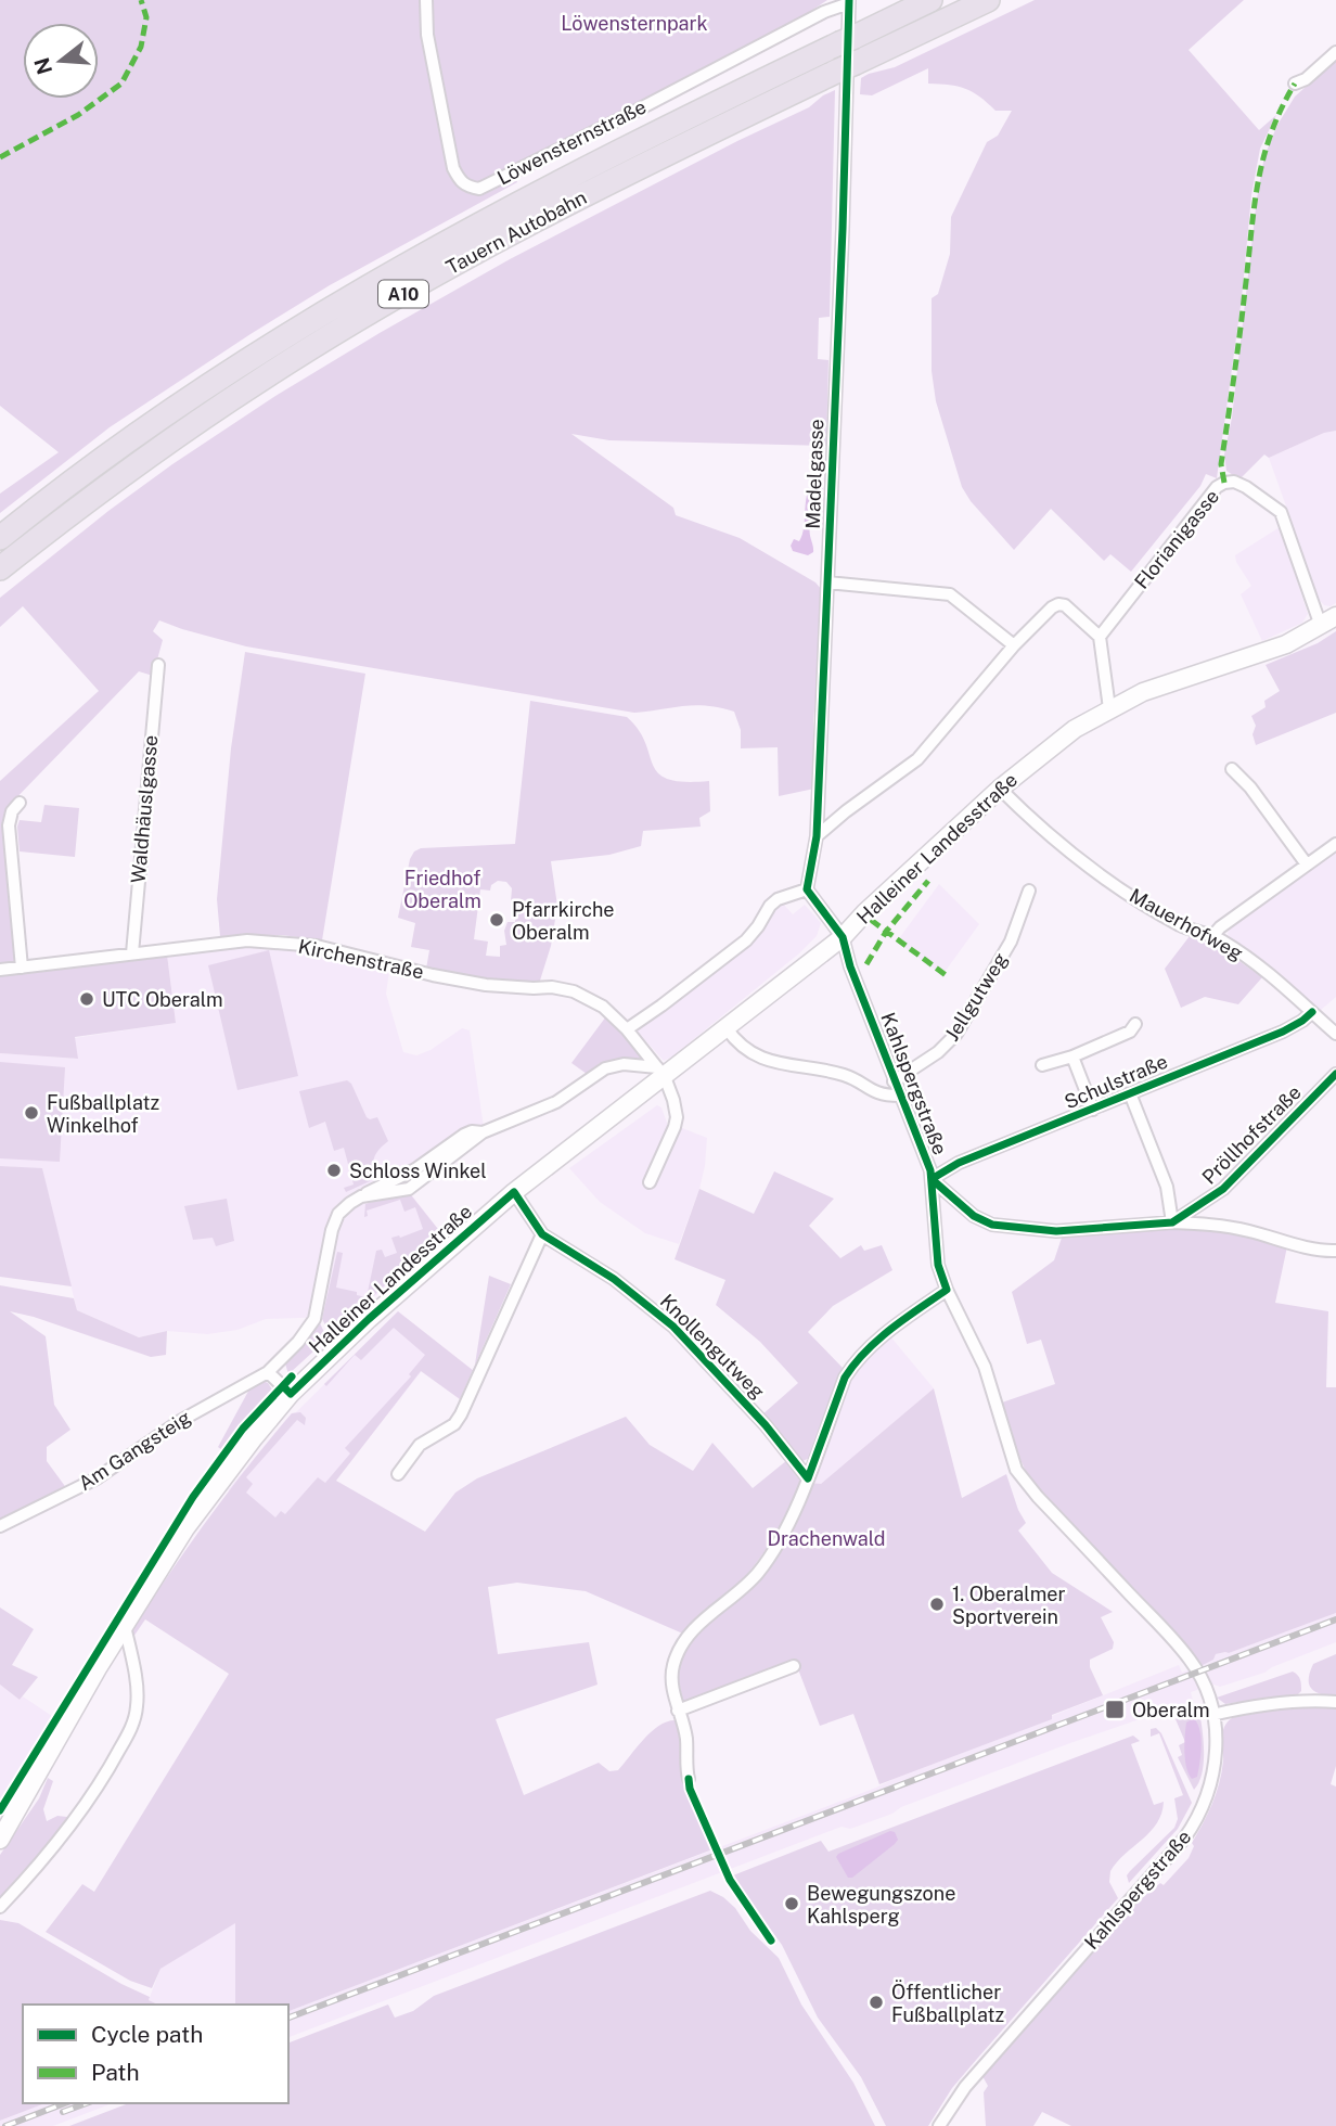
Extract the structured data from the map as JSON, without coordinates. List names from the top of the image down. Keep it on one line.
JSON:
{"streets":{"highway":["Tauern Autobahn","A10"],"main road":["Halleiner Landesstraße"],"street":["Löwensternstraße","Madelgasse","Florianigasse","Waldhäuslgasse","Mauerhofweg","Kirchenstraße","Jellgutweg","Schulstraße","Kahlspergstraße","Pröllhofstraße","Knollengutweg","Am Gangsteig"]},"crossings":[["Löwensternstraße","Madelgasse"],["Florianigasse","Halleiner Landesstraße"],["Waldhäuslgasse","Kirchenstraße"],["Halleiner Landesstraße","Mauerhofweg"],["Halleiner Landesstraße","Kirchenstraße"],["Halleiner Landesstraße","Kahlspergstraße"],["Halleiner Landesstraße","Knollengutweg"],["Halleiner Landesstraße","Am Gangsteig"],["Mauerhofweg","Schulstraße"],["Kirchenstraße","Am Gangsteig"],["Jellgutweg","Kahlspergstraße"],["Schulstraße","Kahlspergstraße"],["Schulstraße","Pröllhofstraße"],["Kahlspergstraße","Pröllhofstraße"]],"parks":["Löwensternpark","Friedhof Oberalm","Drachenwald"],"places":{"other":["Pfarrkirche Oberalm","UTC Oberalm","Fußballplatz Winkelhof","Schloss Winkel","1. Oberalmer Sportverein","Bewegungszone Kahlsperg","Öffentlicher Fußballplatz"],"transit":["Oberalm"]},"legend":["Cycle path","Path"],"north":"left"}
